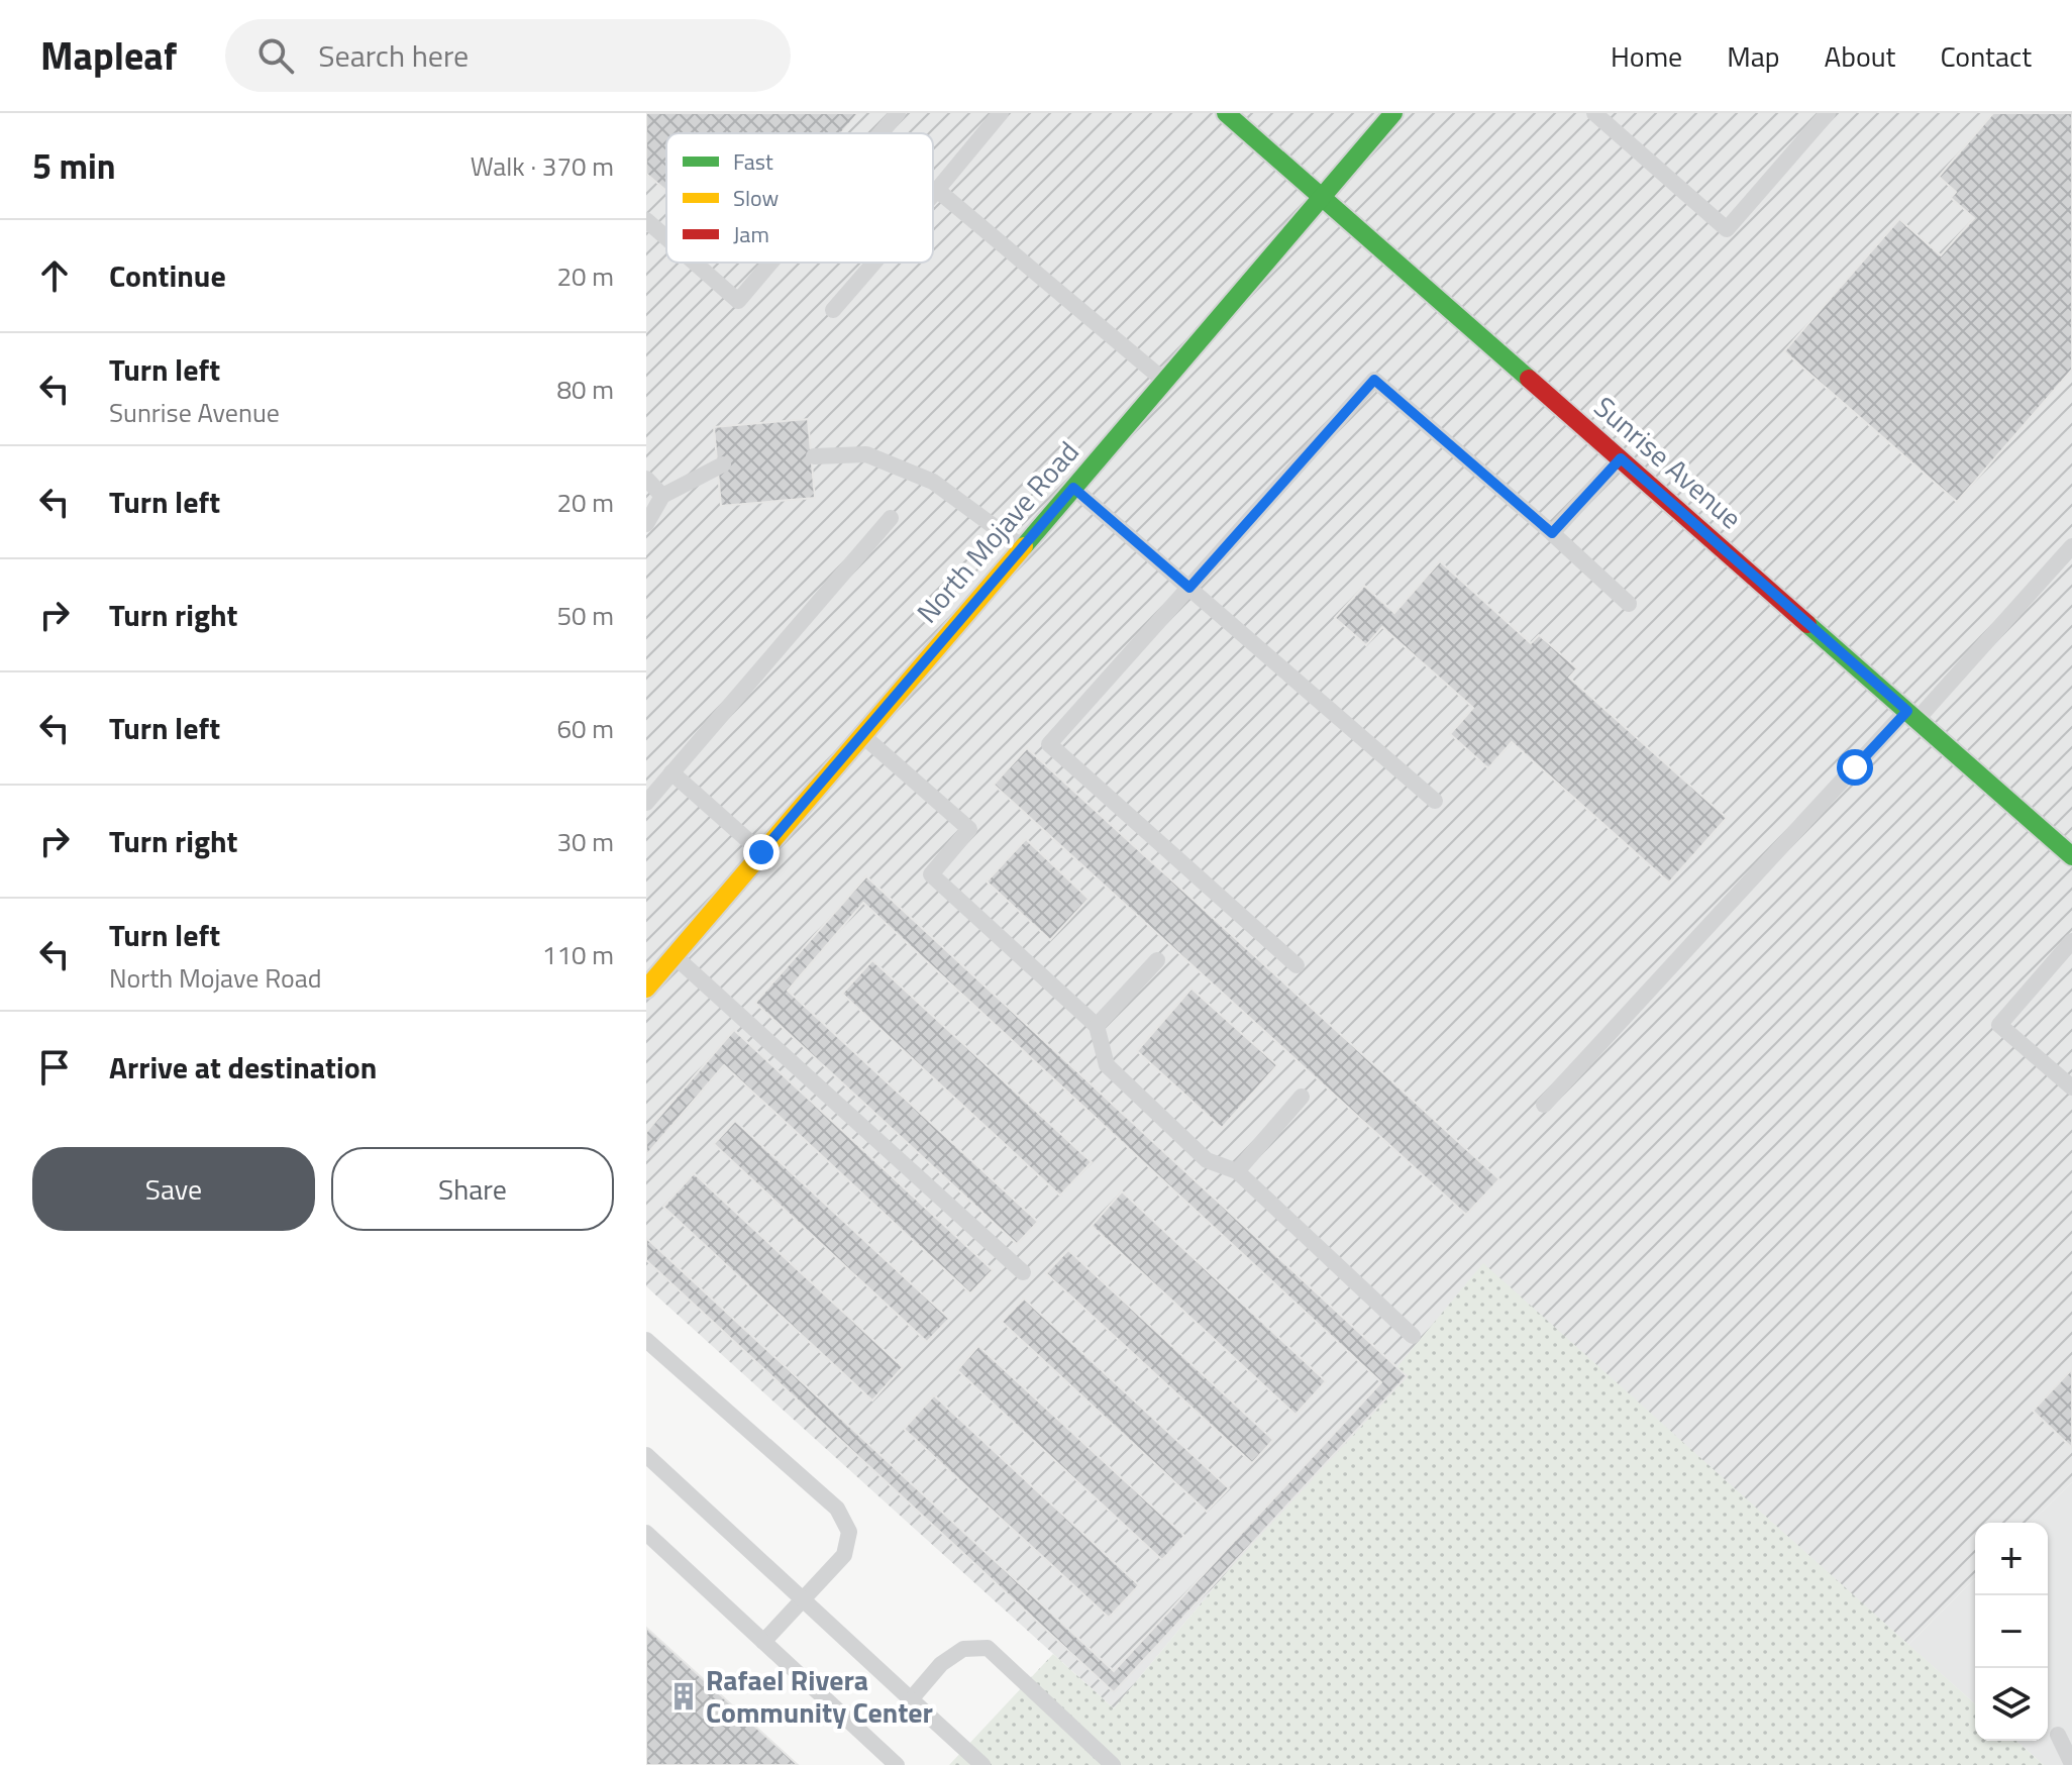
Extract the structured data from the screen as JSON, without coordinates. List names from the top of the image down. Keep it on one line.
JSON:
{"streets":{"street":["Sunrise Avenue","North Mojave Road"]},"crossings":[["Sunrise Avenue","North Mojave Road"]],"places":{"building":["Rafael Rivera Community Center"]},"legend":["Fast","Slow","Jam"],"page":{"header":"Mapleaf","search":"Search here","nav":["Home","Map","About","Contact"],"heading":["5 min","Walk · 370 m"],"list":[["Continue","20 m"],["Turn left","Sunrise Avenue","80 m"],["Turn left","20 m"],["Turn right","50 m"],["Turn left","60 m"],["Turn right","30 m"],["Turn left","North Mojave Road","110 m"],"Arrive at destination"],"buttons":["Save","Share"],"map_buttons":["+","−"]}}
